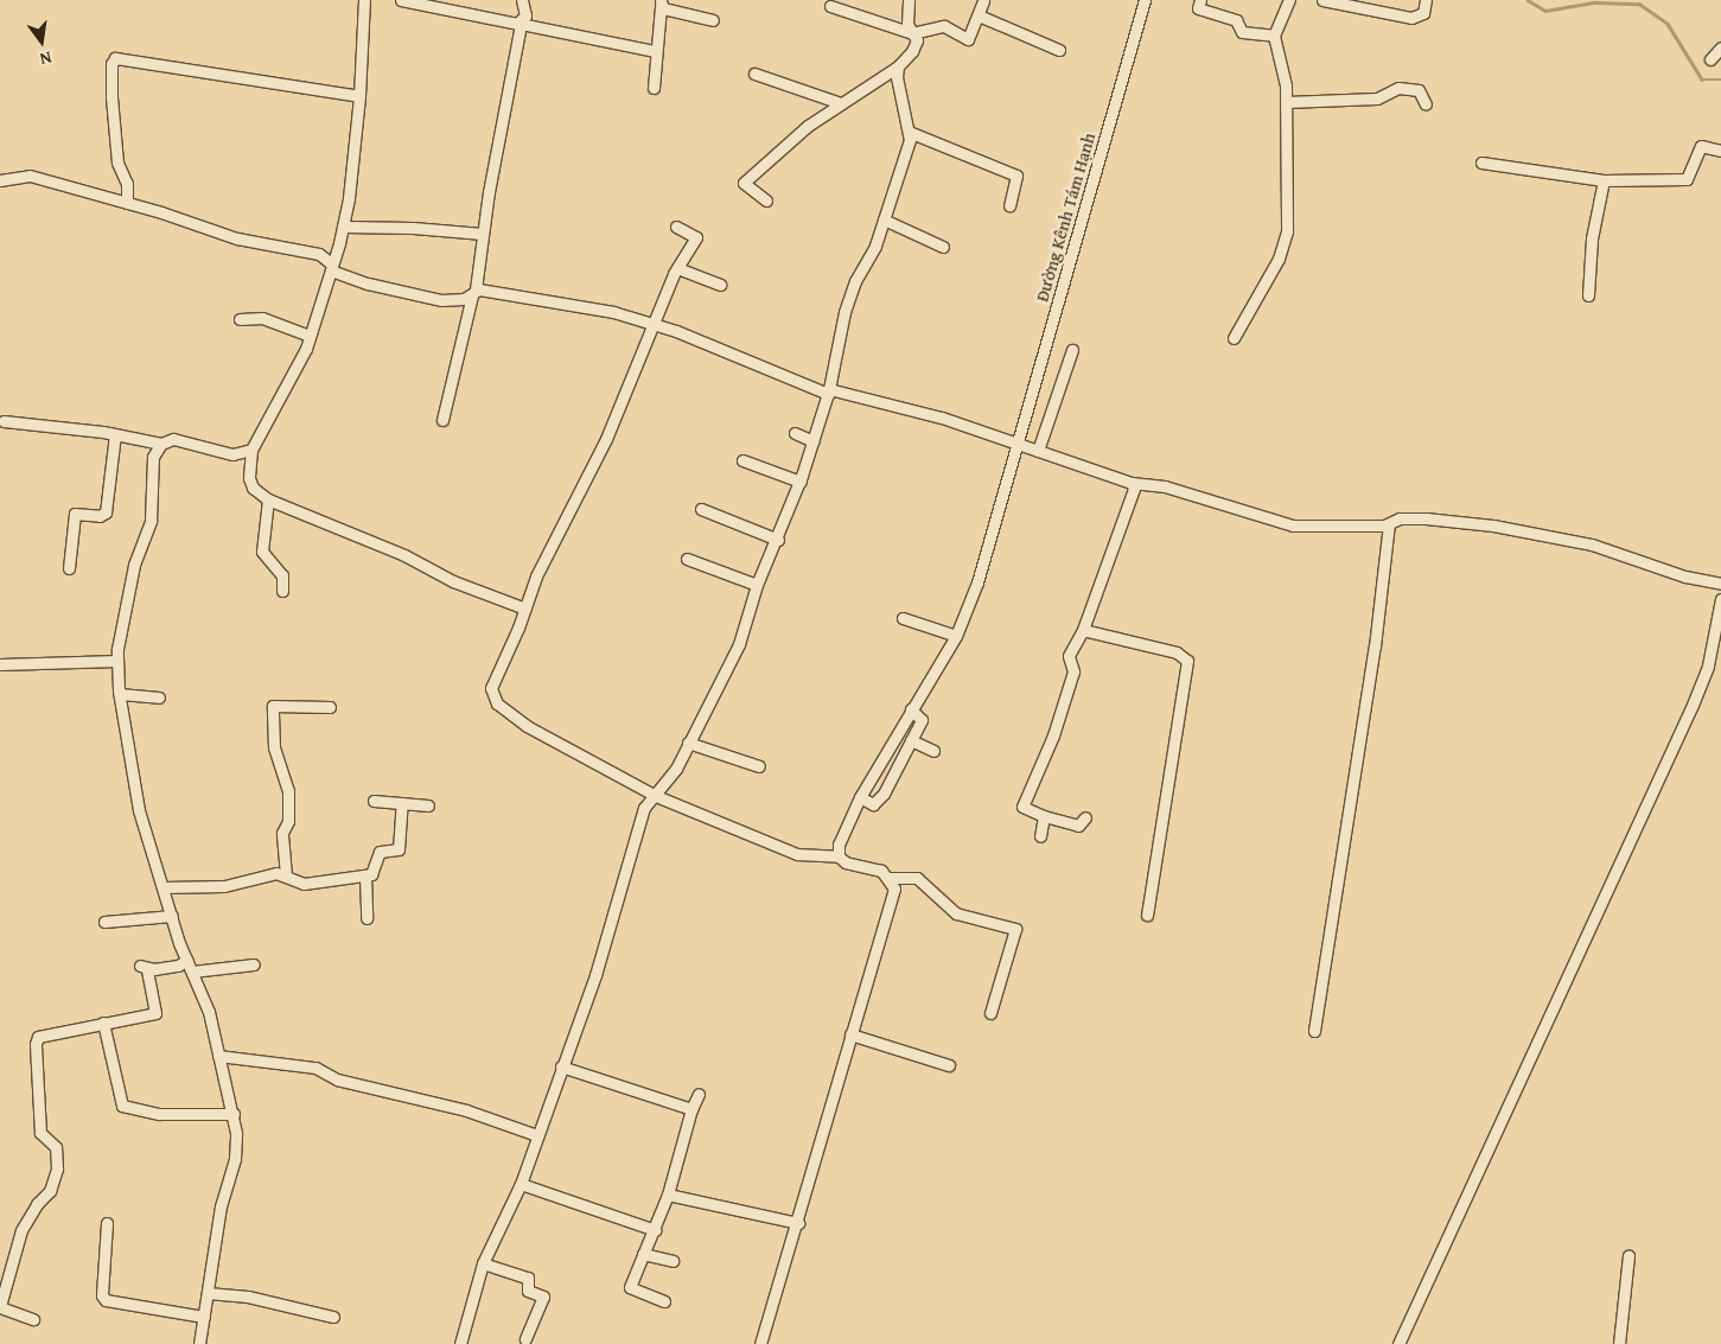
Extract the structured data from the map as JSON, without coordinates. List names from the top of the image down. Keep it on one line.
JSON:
{"streets":{"street":["Đường Kênh Tám Hạnh"]},"north":"bottom"}
